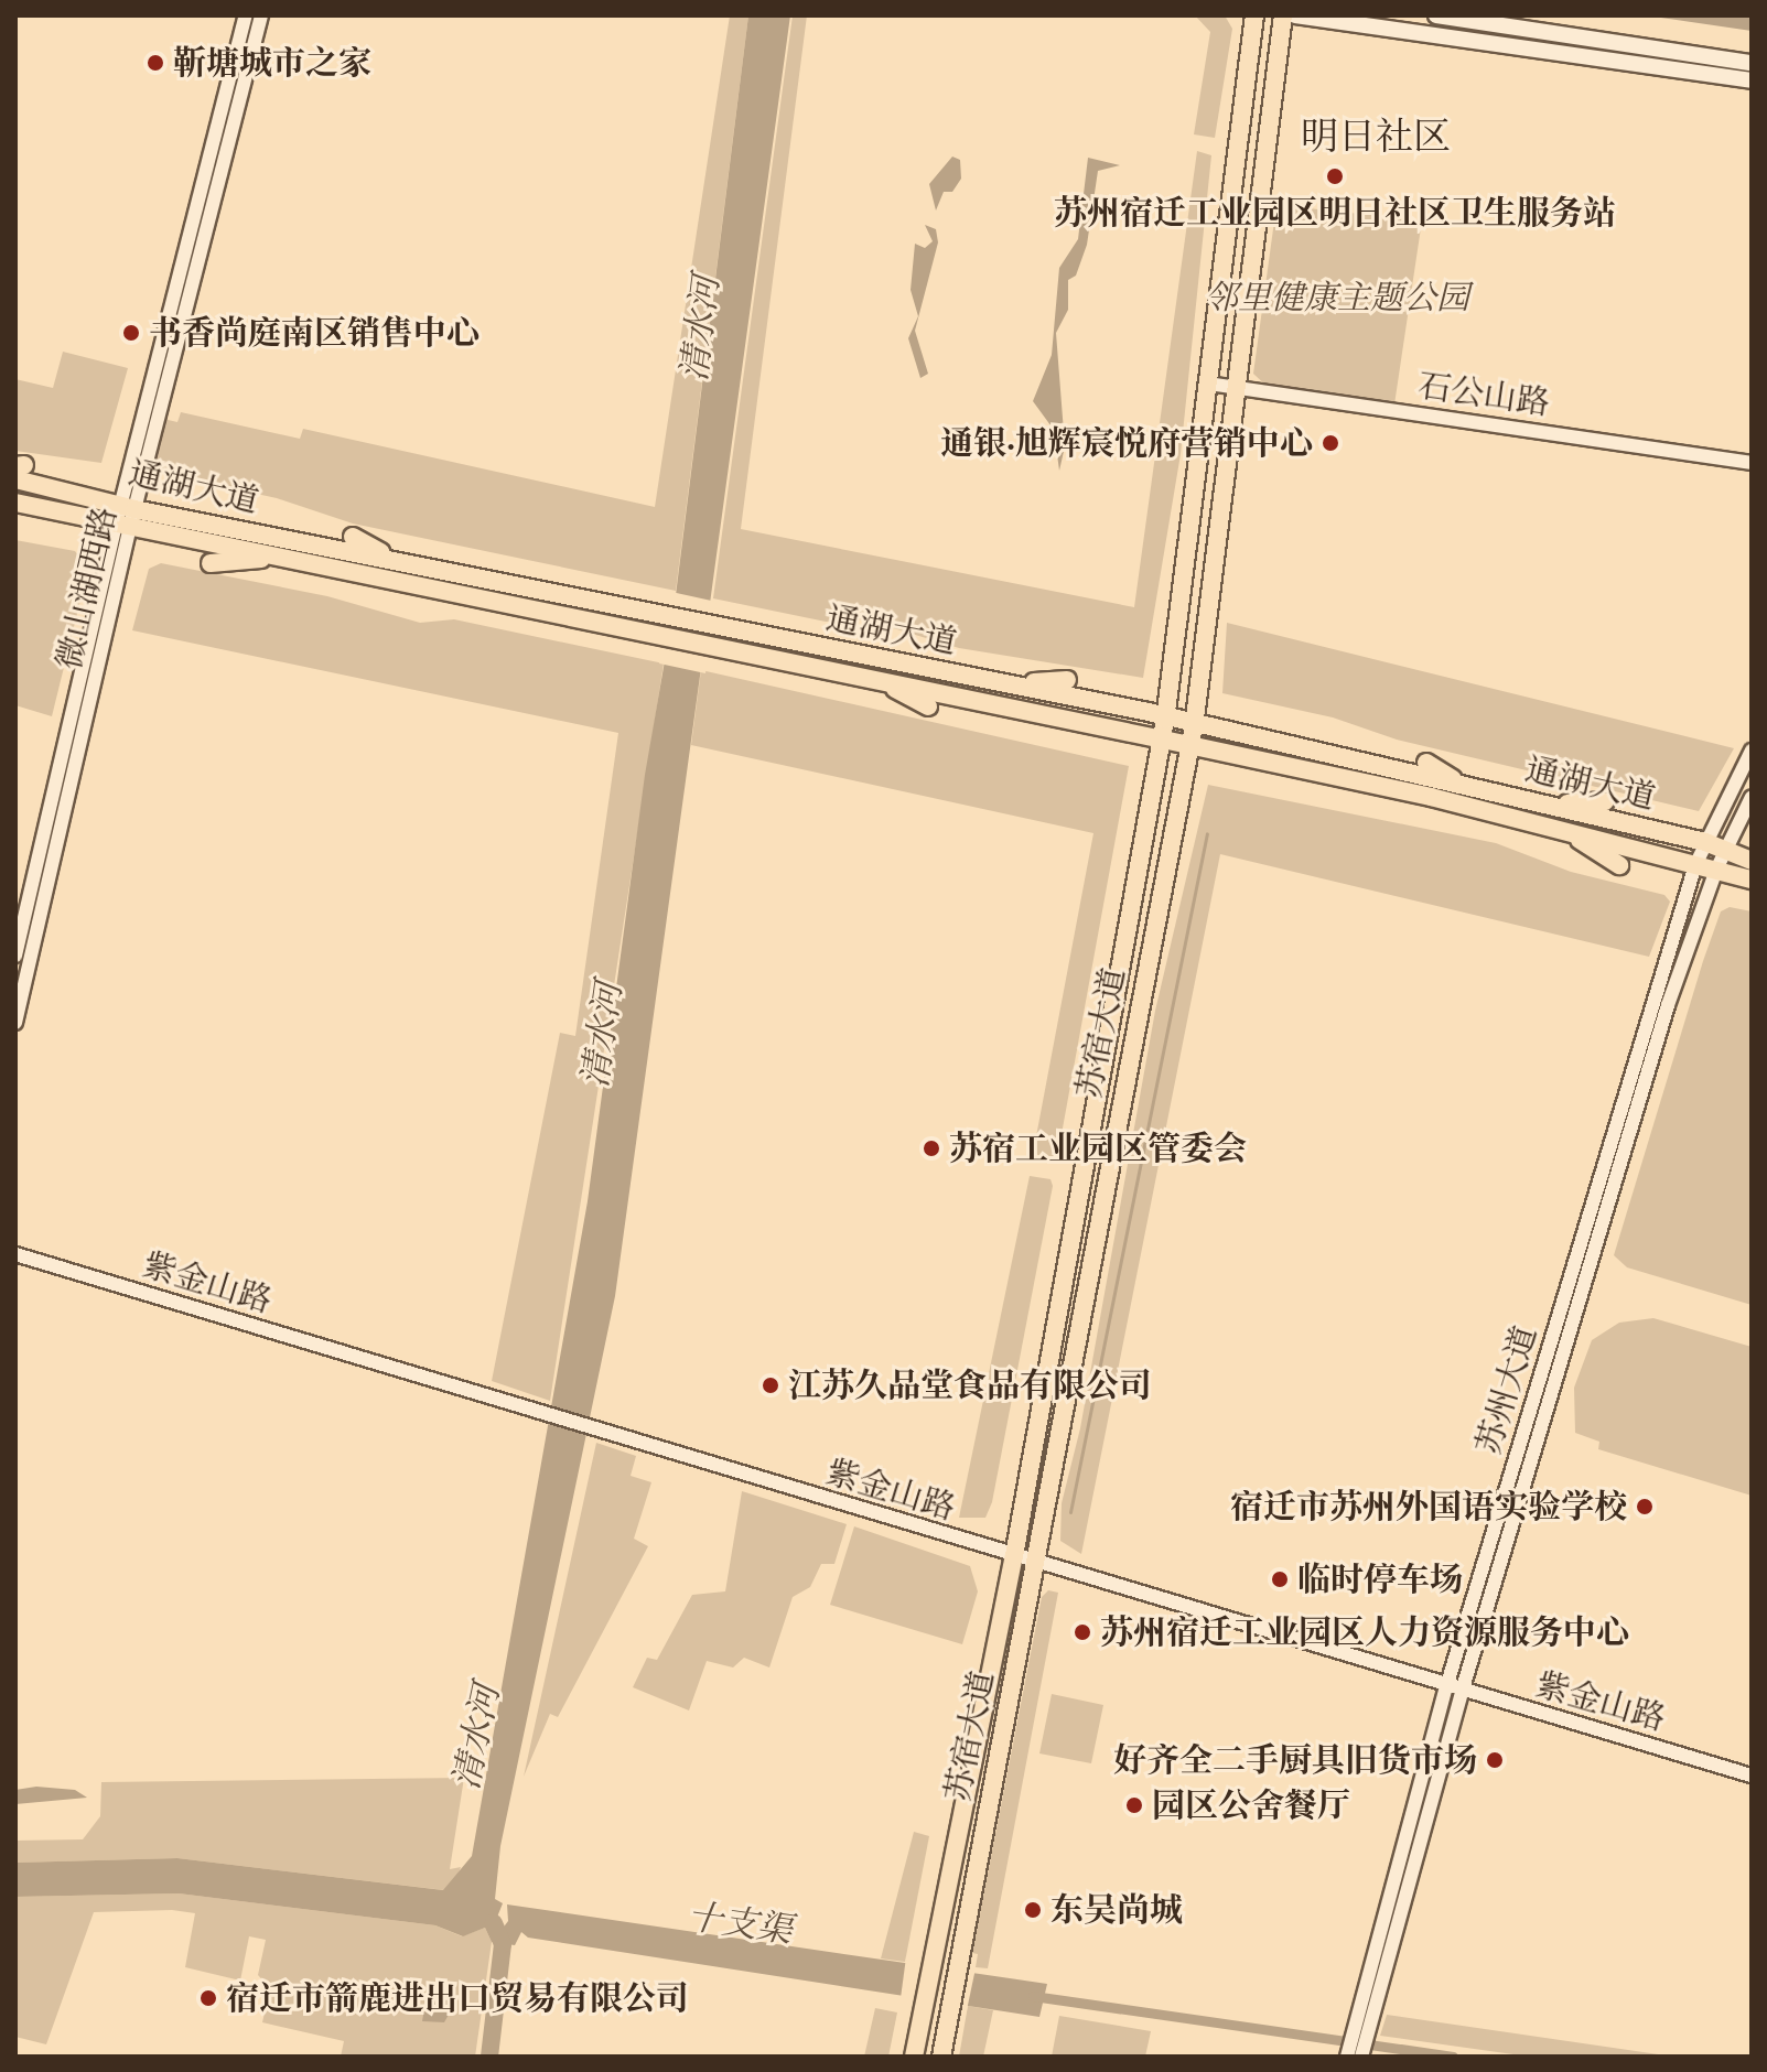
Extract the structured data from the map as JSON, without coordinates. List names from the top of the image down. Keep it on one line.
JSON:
{"streets":{"main road":["通湖大道","苏宿大道"],"street":["石公山路","微山湖西路","紫金山路","苏州大道"]},"crossings":[["石公山路","苏宿大道"],["通湖大道","微山湖西路"],["通湖大道","苏宿大道"],["通湖大道","苏州大道"],["苏宿大道","紫金山路"],["紫金山路","苏州大道"]],"districts":["明日社区"],"water":["清水河","十支渠"],"parks":["邻里健康主题公园"],"places":["靳塘城市之家","苏州宿迁工业园区明日社区卫生服务站","书香尚庭南区销售中心","通银·旭辉宸悦府营销中心","苏宿工业园区管委会","江苏久品堂食品有限公司","宿迁市苏州外国语实验学校","临时停车场","苏州宿迁工业园区人力资源服务中心","好齐全二手厨具旧货市场","园区公舍餐厅","东吴尚城","宿迁市箭鹿进出口贸易有限公司"]}
